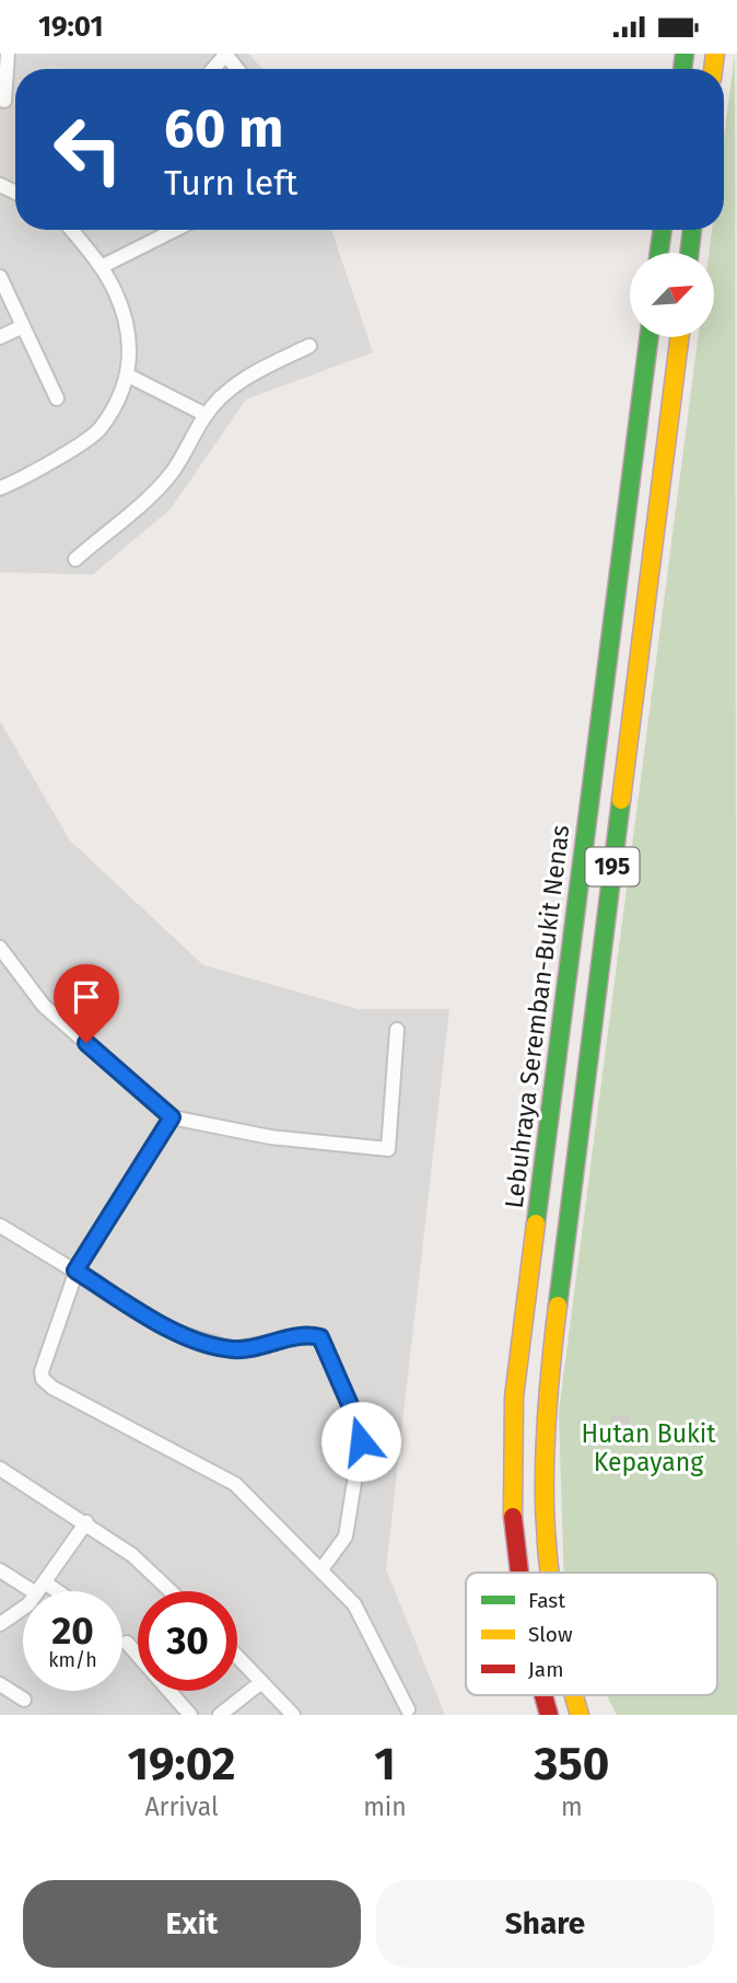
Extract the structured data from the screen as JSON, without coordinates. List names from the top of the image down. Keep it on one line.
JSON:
{"streets":{"highway":["195","Lebuhraya Seremban-Bukit Nenas"]},"parks":["Hutan Bukit Kepayang"],"legend":["Fast","Slow","Jam"],"north":"top right","page":{"status":"19:01","turn":["60 m","Turn left"],"speed":"20 km/h","limit":"30","eta":["19:02","Arrival","1","min","350","m"],"buttons":["Exit","Share"]}}
